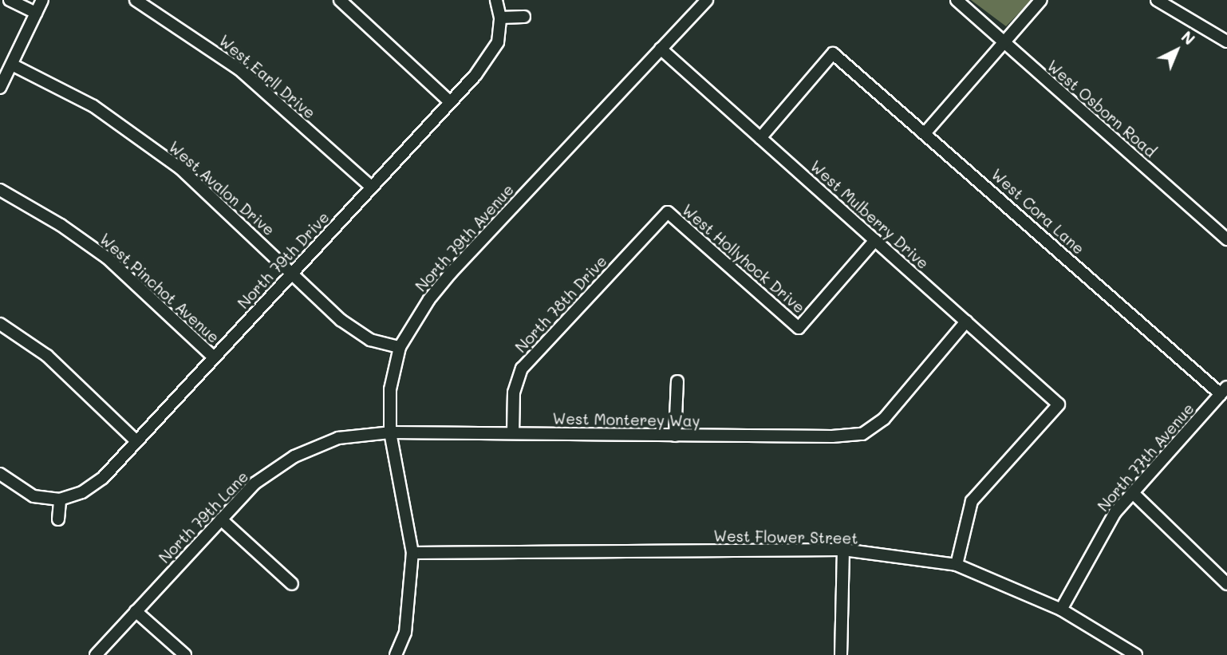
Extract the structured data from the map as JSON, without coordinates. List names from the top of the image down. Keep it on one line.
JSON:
{"streets":{"street":["West Earll Drive","West Osborn Road","West Avalon Drive","West Cora Lane","West Mulberry Drive","North 79th Avenue","West Hollyhock Drive","North 79th Drive","West Pinchot Avenue","North 78th Drive","West Monterey Way","North 77th Avenue","North 79th Lane","West Flower Street"]},"crossings":[["West Earll Drive","North 79th Drive"],["West Avalon Drive","North 79th Avenue"],["West Avalon Drive","North 79th Drive"],["West Cora Lane","West Mulberry Drive"],["West Cora Lane","North 77th Avenue"],["West Mulberry Drive","North 79th Avenue"],["West Mulberry Drive","West Hollyhock Drive"],["West Mulberry Drive","West Monterey Way"],["West Mulberry Drive","West Flower Street"],["North 79th Avenue","West Monterey Way"],["North 79th Avenue","North 79th Lane"],["North 79th Avenue","West Flower Street"],["West Hollyhock Drive","North 78th Drive"],["North 79th Drive","West Pinchot Avenue"],["North 78th Drive","West Monterey Way"],["West Monterey Way","North 79th Lane"],["North 77th Avenue","West Flower Street"]],"north":"top right"}
